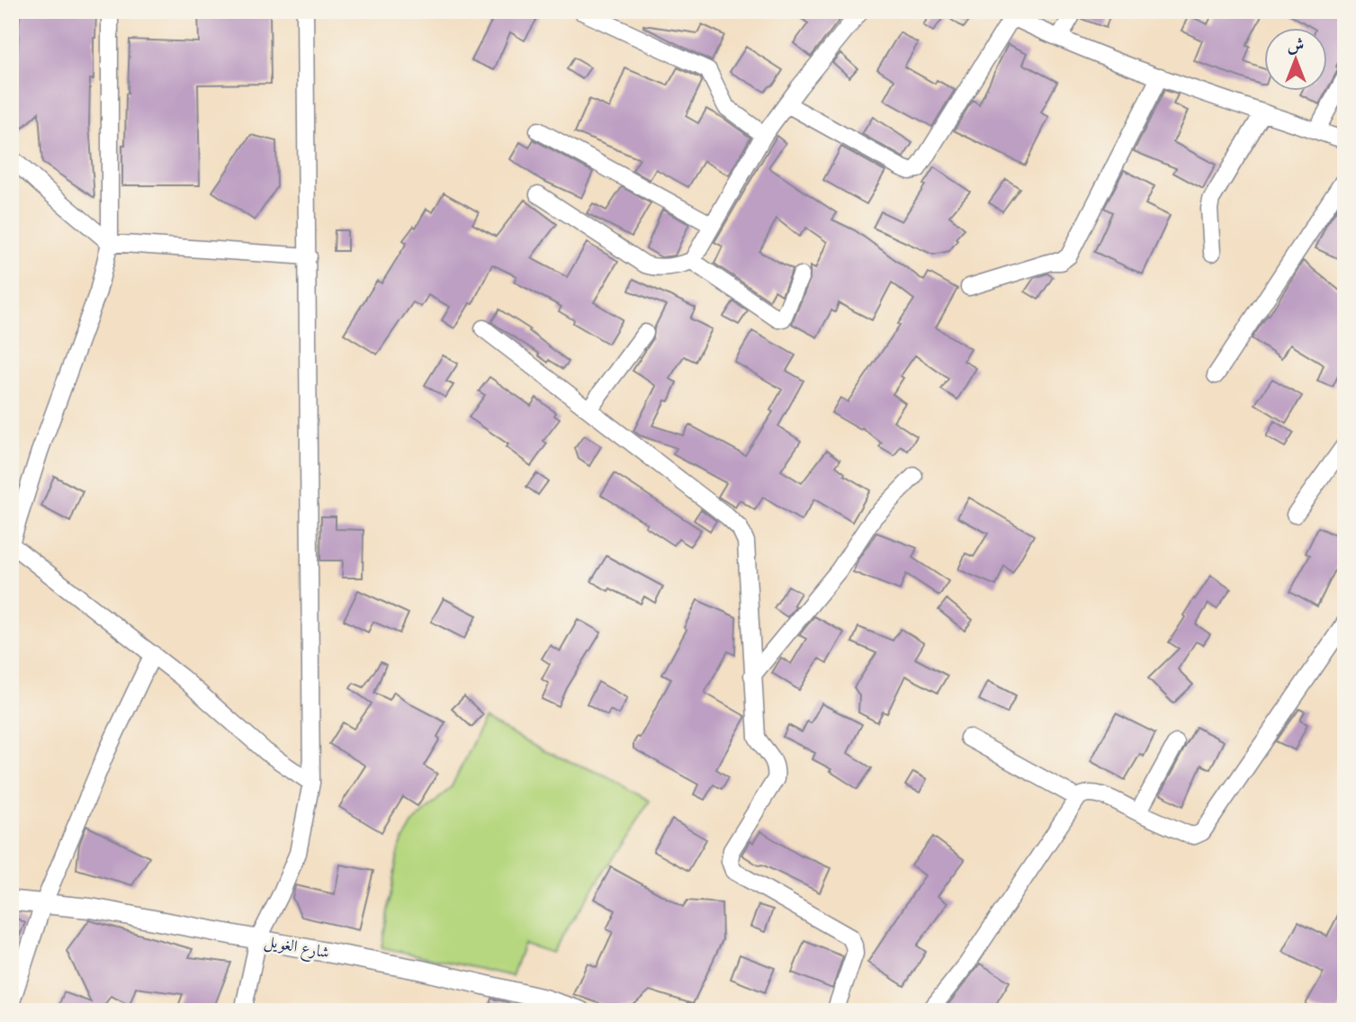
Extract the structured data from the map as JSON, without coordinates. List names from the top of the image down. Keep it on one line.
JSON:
{"streets":{"street":["شارع الغويل"]},"north":"top"}
